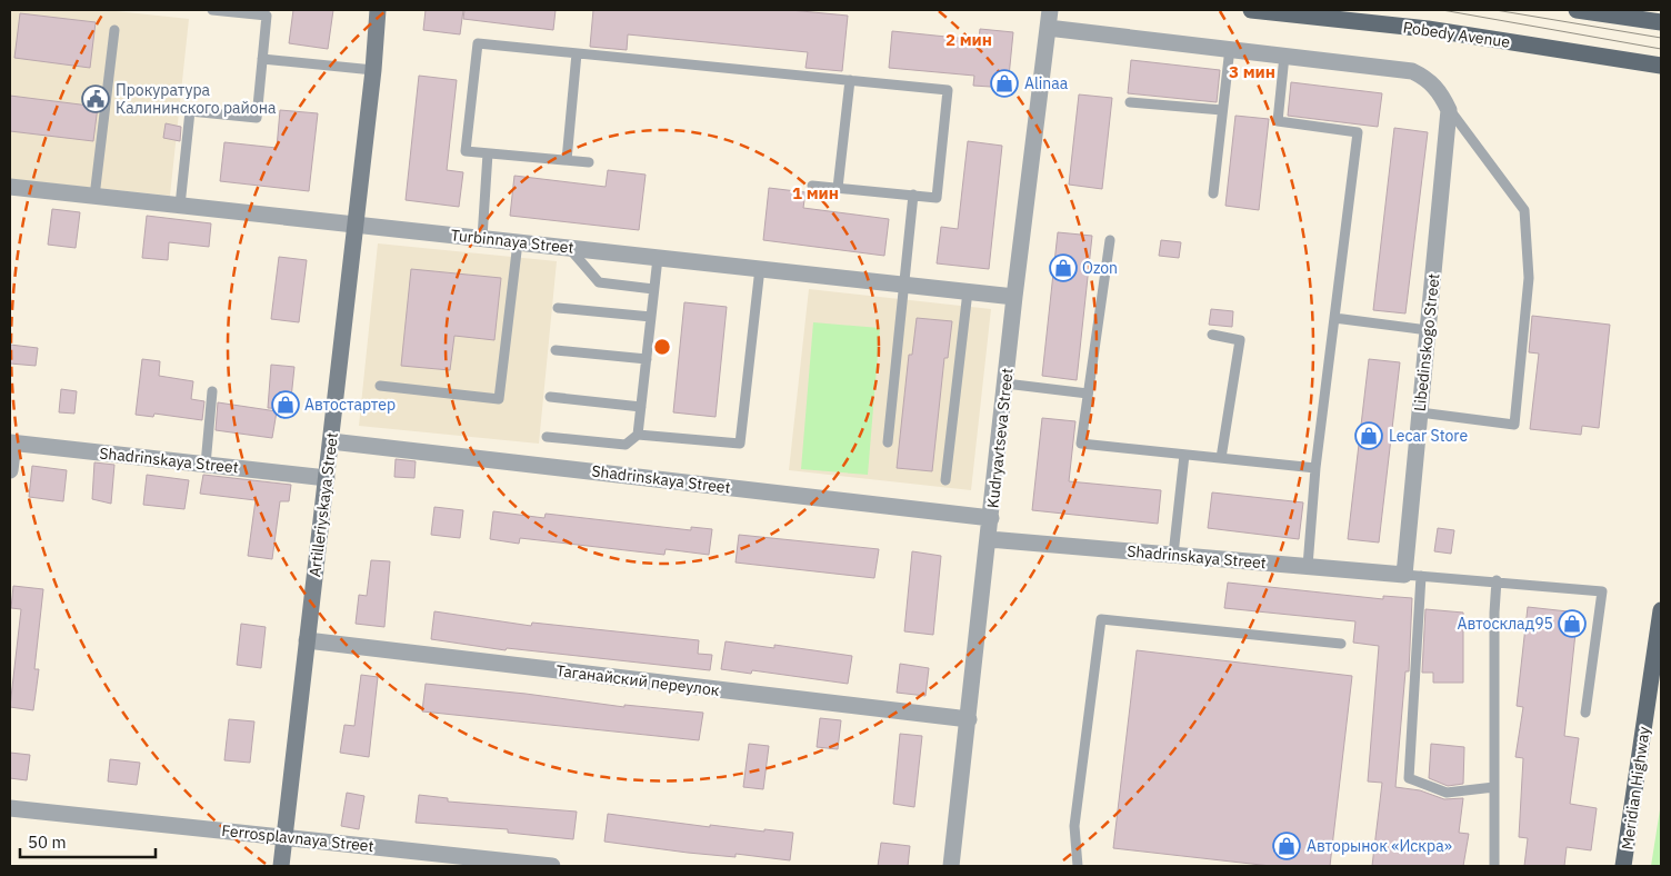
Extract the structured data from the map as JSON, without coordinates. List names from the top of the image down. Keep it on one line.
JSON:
{"streets":{"main road":["Pobedy Avenue","Meridian Highway"],"street":["Turbinnaya Street","Libedinskogo Street","Kudryavtseva Street","Shadrinskaya Street","Artilleriyskaya Street","Таганайский переулок","Ferrosplavnaya Street"]},"crossings":[["Turbinnaya Street","Kudryavtseva Street"],["Turbinnaya Street","Artilleriyskaya Street"],["Libedinskogo Street","Shadrinskaya Street"],["Kudryavtseva Street","Shadrinskaya Street"],["Kudryavtseva Street","Таганайский переулок"],["Shadrinskaya Street","Artilleriyskaya Street"],["Artilleriyskaya Street","Таганайский переулок"],["Artilleriyskaya Street","Ferrosplavnaya Street"]],"places":{"shop":["Alinaa","Ozon","Автостартер","Lecar Store","Автосклад95","Авторынок «Искра»"],"public building":["Прокуратура Калининского района"]},"scale_bar":"50 m","rings":["2 мин","3 мин","1 мин"]}
